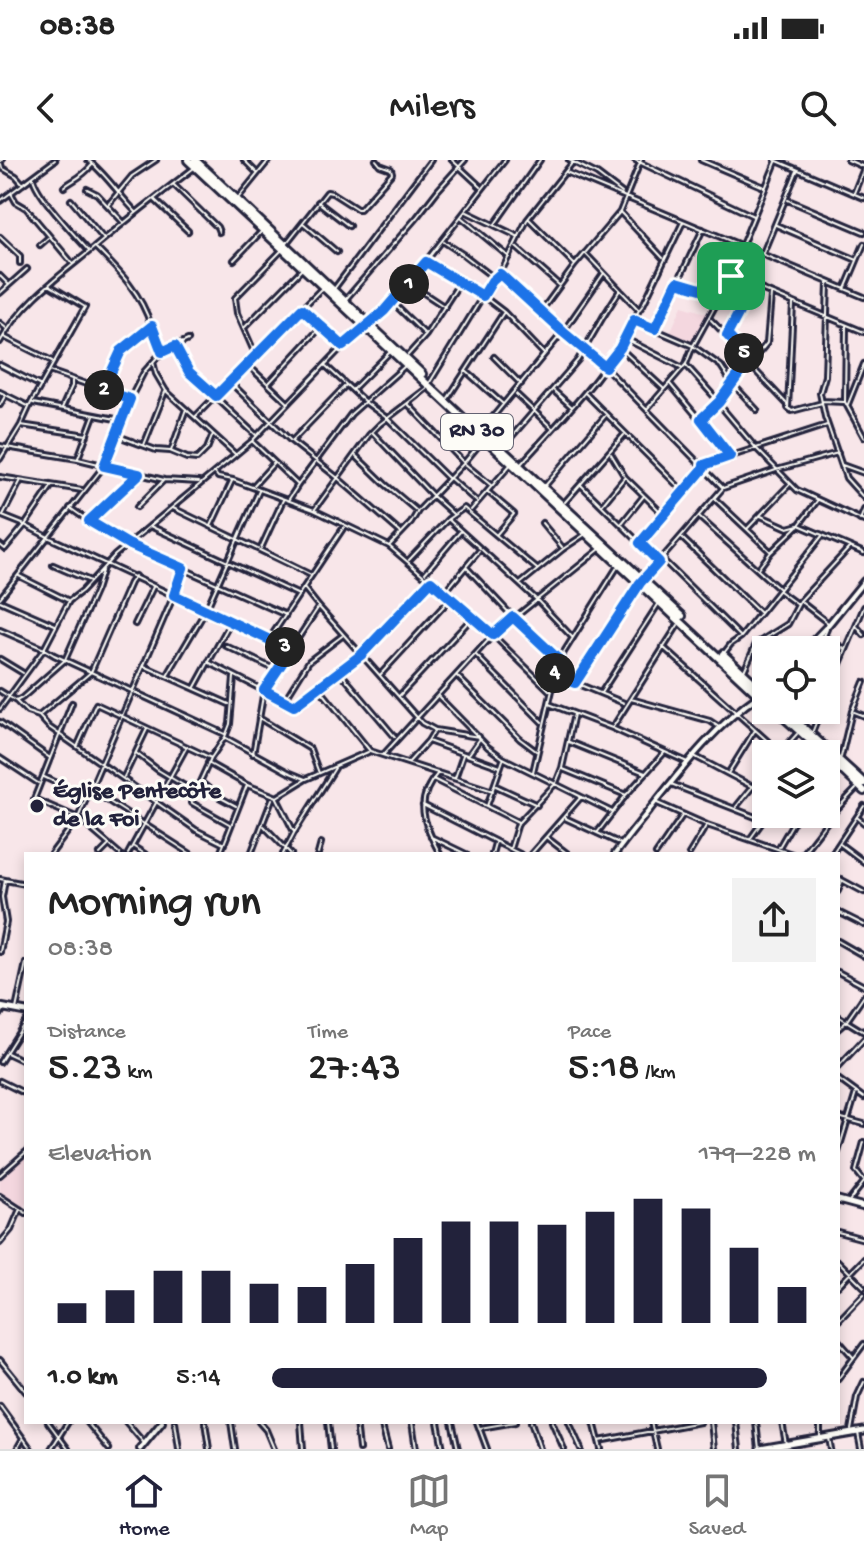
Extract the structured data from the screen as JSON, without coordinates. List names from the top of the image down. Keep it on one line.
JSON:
{"streets":{"main road":["RN 30"]},"places":["Église Pentecôte de la Foi"],"page":{"status":"08:38","header":"Milers","pins":["1","5","2","3","4"],"heading":["Morning run","08:38"],"stats":[["Distance","5.23 km"],["Time","27:43"],["Pace","5:18 /km"]],"chart":["Elevation","179–228 m"],"list":[{"name":"1.0 km","note":"5:14"}],"tabs":["Home","Map","Saved"]}}
